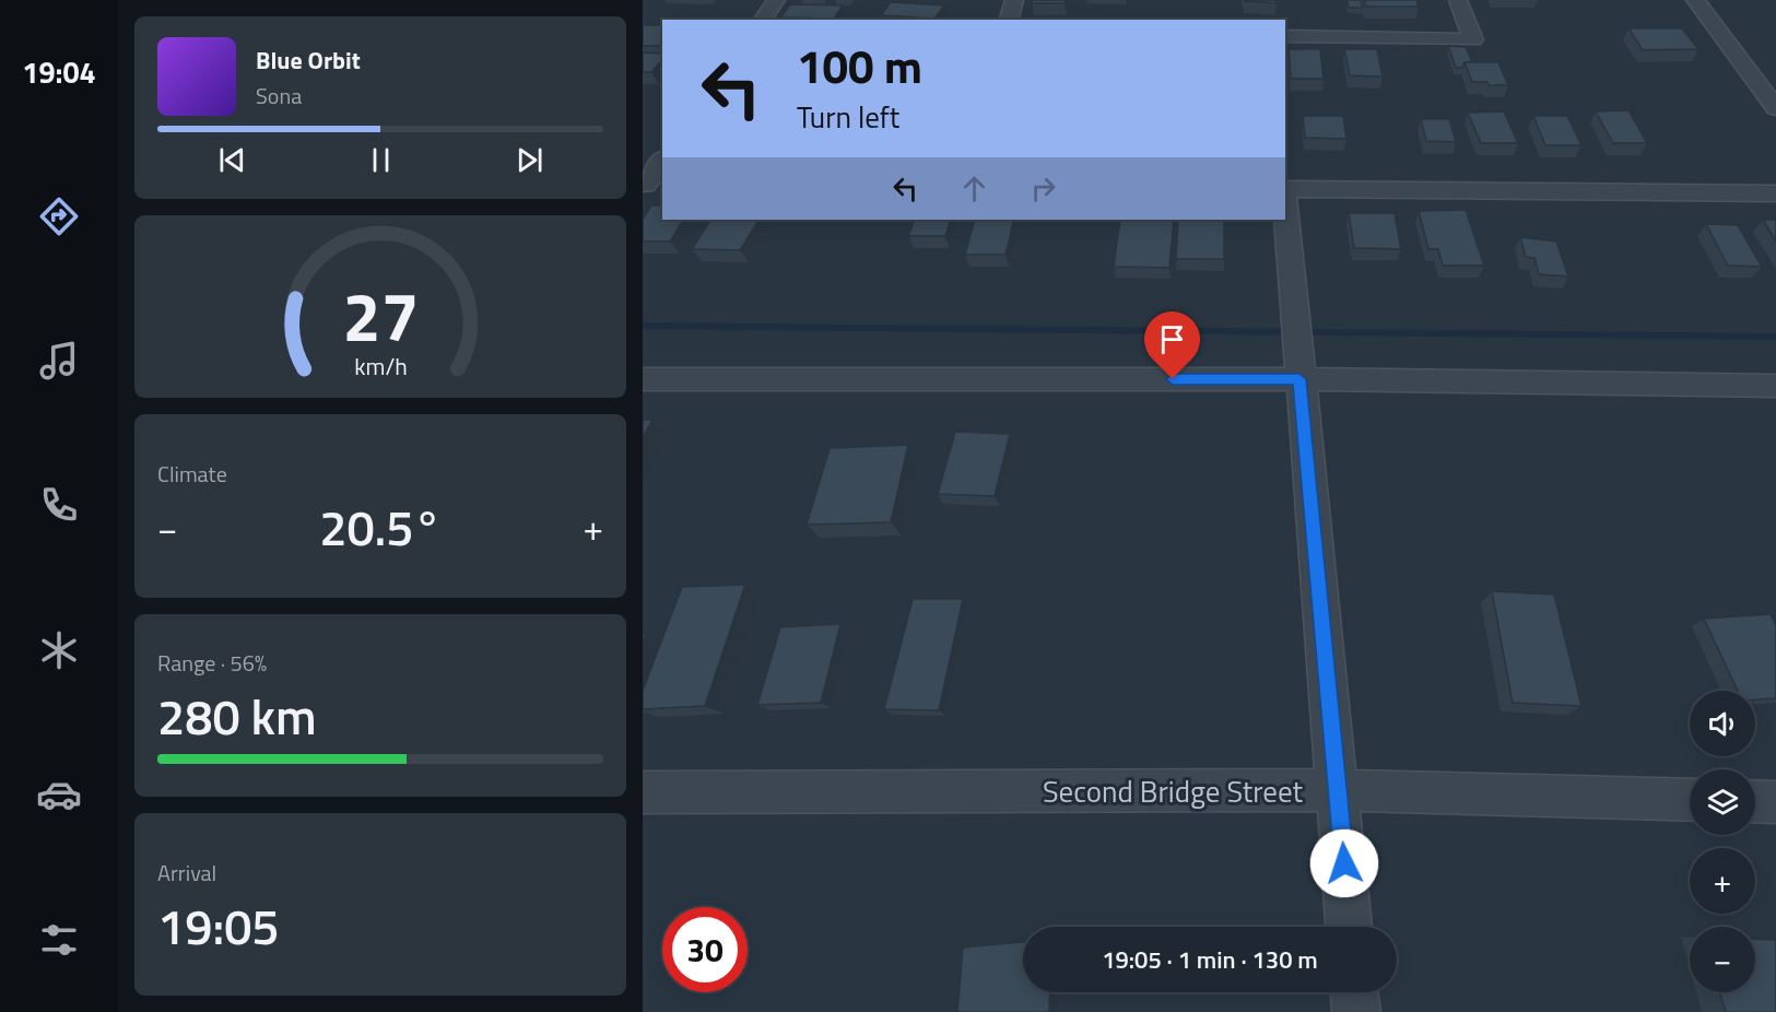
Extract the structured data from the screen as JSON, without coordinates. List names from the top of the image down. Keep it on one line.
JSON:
{"streets":{"street":["Second Bridge Street"]},"page":{"tabs":"19:04","turn":["100 m","Turn left"],"song":["Blue Orbit","Sona"],"tile":["Climate",["Range · 56%","280 km"],["Arrival","19:05"]],"heat":["−","20.5°","+"],"map_buttons":["+","−"],"limit":"30","trip":"19:05 · 1 min · 130 m","gauge":["27","km/h"]}}
